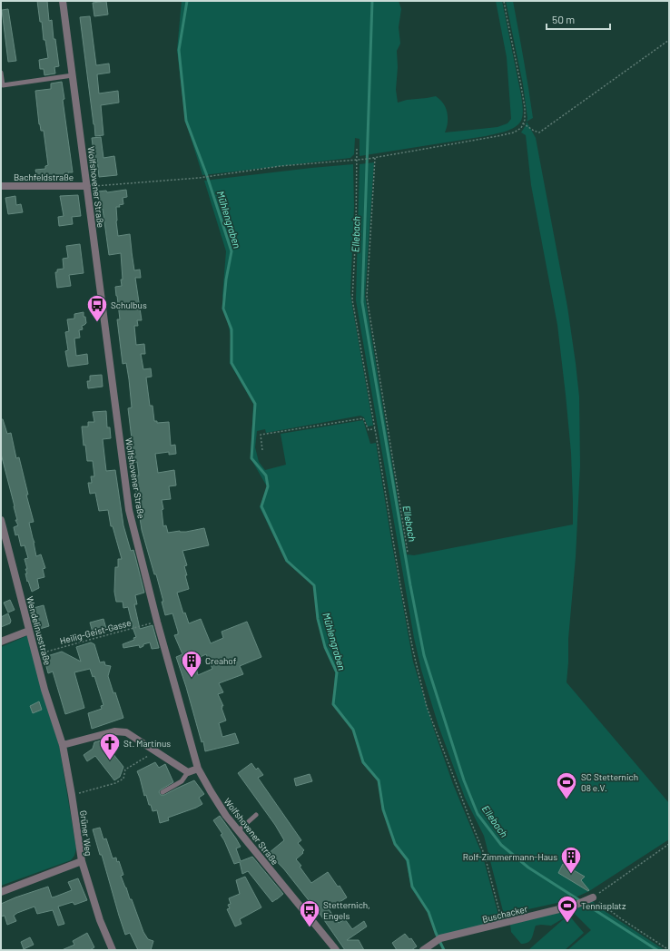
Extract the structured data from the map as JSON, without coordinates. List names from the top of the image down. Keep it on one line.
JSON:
{"streets":{"street":["Bachfeldstraße","Wolfshovener Straße","Wendelinusstraße","Grüner Weg","Buschacker"],"path":["Heilig-Geist-Gasse"]},"crossings":[["Bachfeldstraße","Wolfshovener Straße"],["Wolfshovener Straße","Heilig-Geist-Gasse"],["Wendelinusstraße","Heilig-Geist-Gasse"],["Wendelinusstraße","Grüner Weg"]],"water":["Mühlengraben","Ellebach"],"places":{"bus stop":["Schulbus","Stetternich, Engels"],"building":["Creahof","Rolf-Zimmermann-Haus"],"church":["St. Martinus"],"sports":["SC Stetternich 08 e.V.","Tennisplatz"]},"scale_bar":"50 m"}
